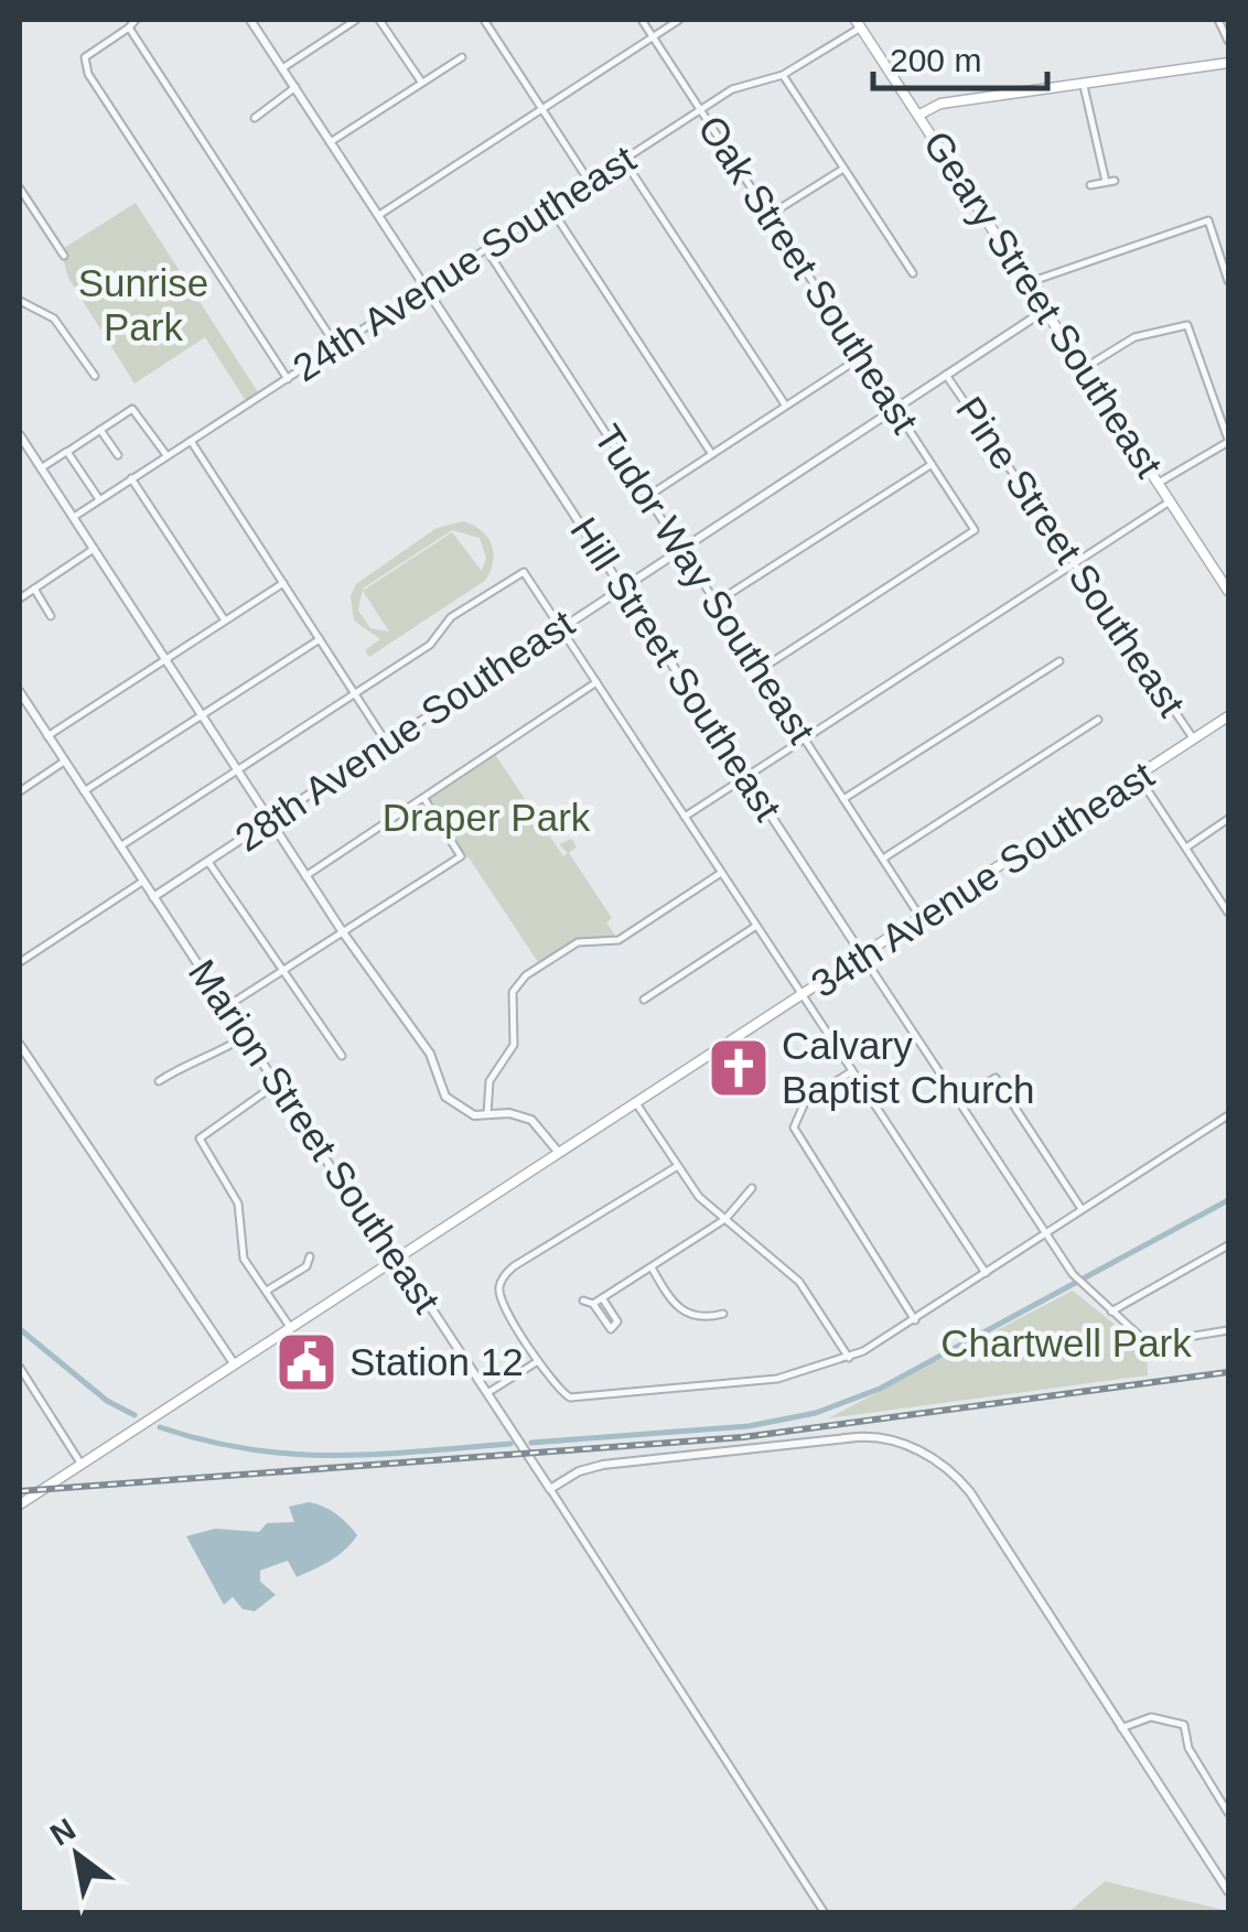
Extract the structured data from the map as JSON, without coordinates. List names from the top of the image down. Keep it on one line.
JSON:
{"streets":{"main road":["Geary Street Southeast","34th Avenue Southeast"],"street":["24th Avenue Southeast","Oak Street Southeast","Pine Street Southeast","Tudor Way Southeast","Hill Street Southeast","28th Avenue Southeast","Marion Street Southeast"]},"crossings":[["24th Avenue Southeast","Oak Street Southeast"],["24th Avenue Southeast","Geary Street Southeast"],["24th Avenue Southeast","Tudor Way Southeast"],["24th Avenue Southeast","Hill Street Southeast"],["Oak Street Southeast","Tudor Way Southeast"],["Oak Street Southeast","28th Avenue Southeast"],["Geary Street Southeast","28th Avenue Southeast"],["Pine Street Southeast","28th Avenue Southeast"],["Pine Street Southeast","34th Avenue Southeast"],["Tudor Way Southeast","28th Avenue Southeast"],["Tudor Way Southeast","34th Avenue Southeast"],["Hill Street Southeast","28th Avenue Southeast"],["Hill Street Southeast","34th Avenue Southeast"],["28th Avenue Southeast","Marion Street Southeast"],["34th Avenue Southeast","Marion Street Southeast"]],"parks":["Sunrise Park","Draper Park","Chartwell Park"],"places":{"church":["Calvary Baptist Church"],"public building":["Station 12"]},"scale_bar":"200 m","north":"top left"}
